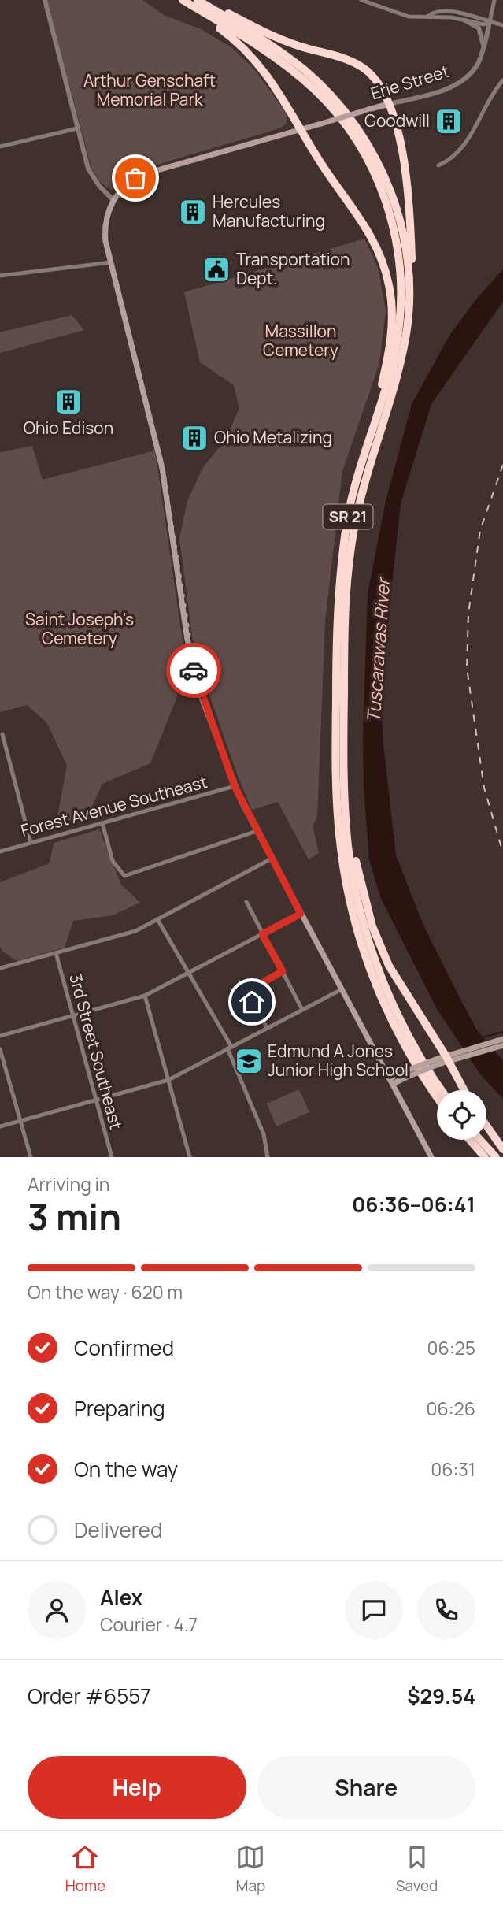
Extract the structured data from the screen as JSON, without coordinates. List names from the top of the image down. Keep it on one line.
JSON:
{"streets":{"highway":["SR 21"],"main road":["Erie Street"],"street":["Forest Avenue Southeast","3rd Street Southeast"]},"water":["Tuscarawas River"],"parks":["Arthur Genschaft Memorial Park","Massillon Cemetery","Saint Joseph's Cemetery"],"places":{"building":["Goodwill","Hercules Manufacturing","Ohio Edison","Ohio Metalizing"],"public building":["Transportation Dept."],"school or university":["Edmund A Jones Junior High School"]},"page":{"heading":["3 min","Arriving in","06:36–06:41"],"panel":["Alex","Courier · 4.7","Order #6557","$29.54"],"bar":"On the way · 620 m","list":[["Confirmed","06:25"],["Preparing","06:26"],["On the way","06:31"],"Delivered"],"buttons":["Help","Share"],"tabs":["Home","Map","Saved"]}}
